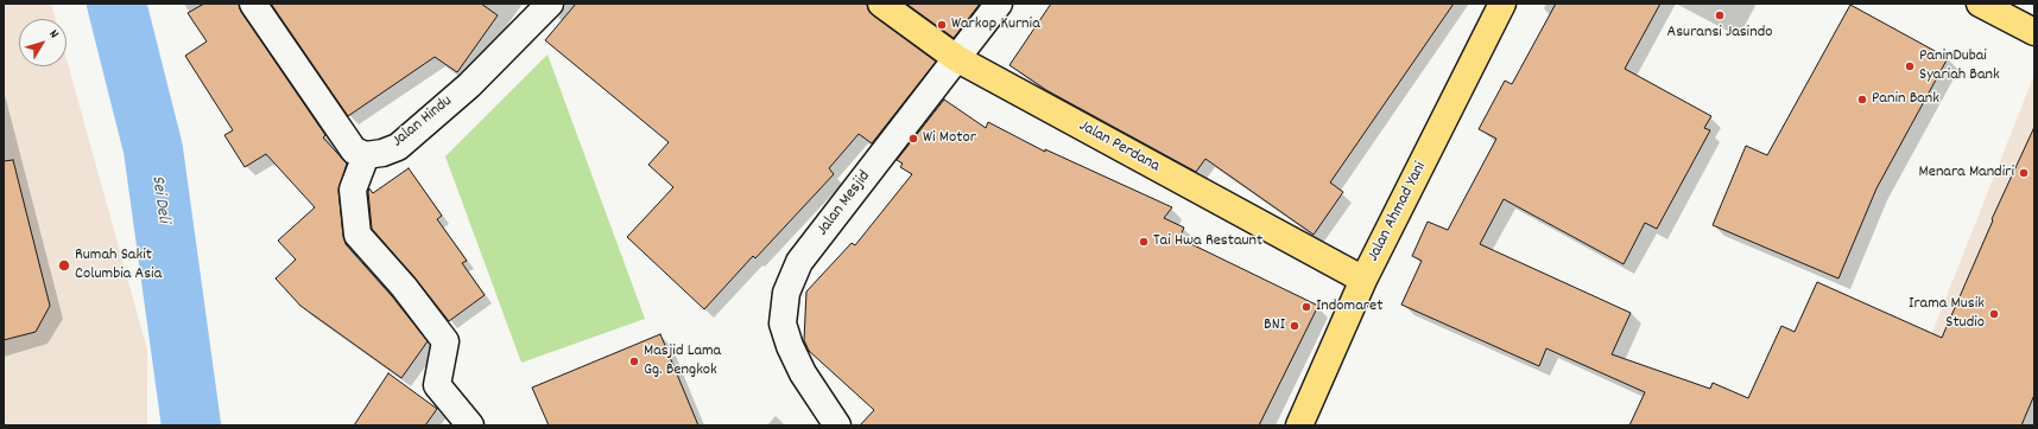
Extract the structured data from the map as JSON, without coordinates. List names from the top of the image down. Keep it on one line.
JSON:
{"streets":{"main road":["Jalan Perdana","Jalan Ahmad Yani"],"street":["Jalan Hindu","Jalan Mesjid"]},"crossings":[["Jalan Perdana","Jalan Mesjid"],["Jalan Perdana","Jalan Ahmad Yani"]],"water":["Sei Deli"],"places":["Asuransi Jasindo","Warkop Kurnia","PaninDubai Syariah Bank","Panin Bank","Wi Motor","Menara Mandiri","Tai Hwa Restaunt","Rumah Sakit Columbia Asia","Indomaret","Irama Musik Studio","BNI","Masjid Lama Gg. Bengkok"],"north":"top right"}
